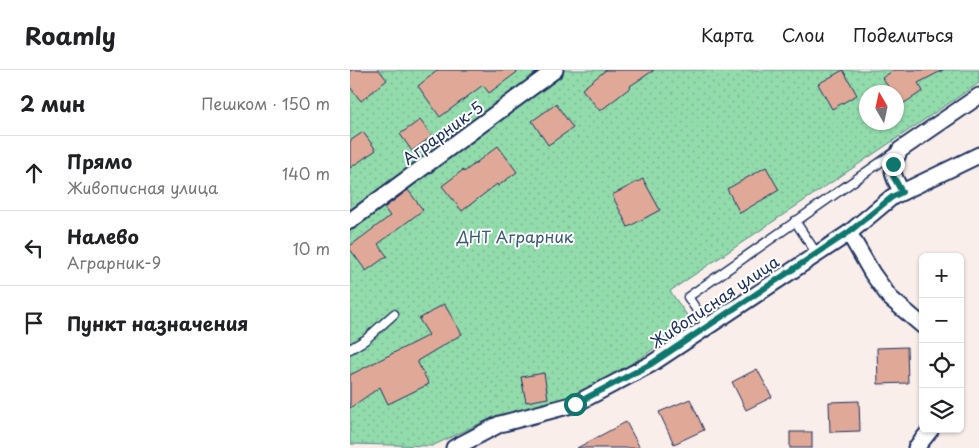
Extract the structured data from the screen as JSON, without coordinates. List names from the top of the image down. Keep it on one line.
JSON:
{"streets":{"street":["Аграрник-5","Живописная улица"]},"parks":["ДНТ Аграрник"],"north":"top","page":{"header":"Roamly","nav":["Карта","Слои","Поделиться"],"heading":["2 мин","Пешком · 150 m"],"list":[["Прямо","Живописная улица","140 m"],["Налево","Аграрник-9","10 m"],"Пункт назначения"],"map_buttons":["+","−"]}}
